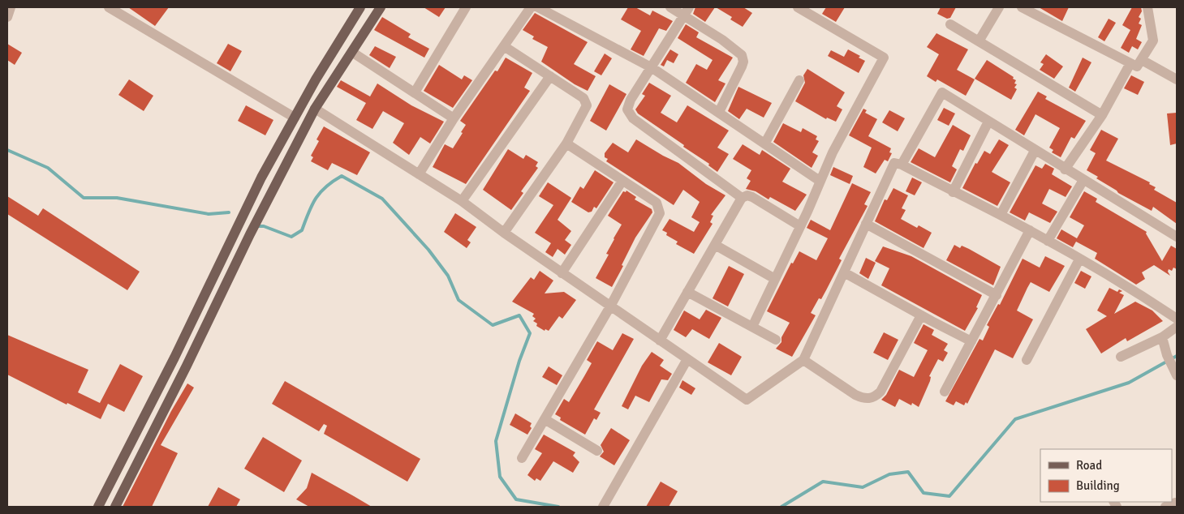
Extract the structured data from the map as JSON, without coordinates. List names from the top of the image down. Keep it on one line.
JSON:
{"legend":["Road","Building"]}
